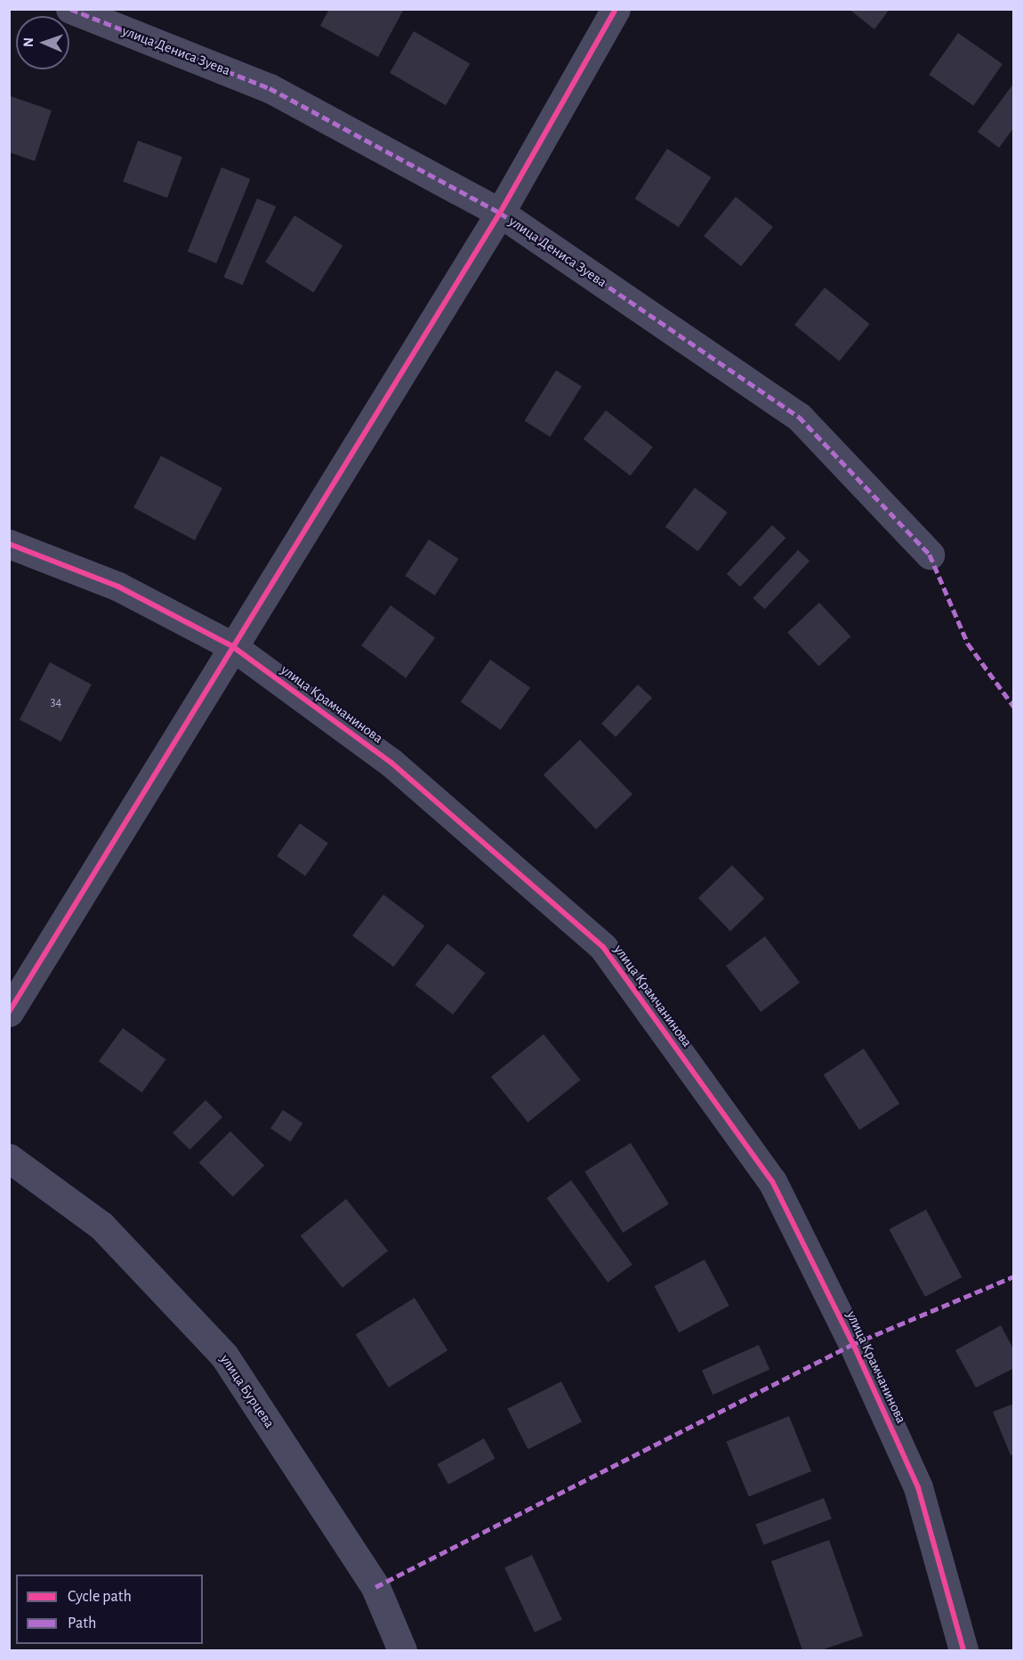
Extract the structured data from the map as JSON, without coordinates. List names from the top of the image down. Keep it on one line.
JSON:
{"streets":{"street":["улица Дениса Зуева","улица Крамчанинова","улица Бурцева"]},"house_numbers":["34"],"legend":["Cycle path","Path"],"north":"left"}
